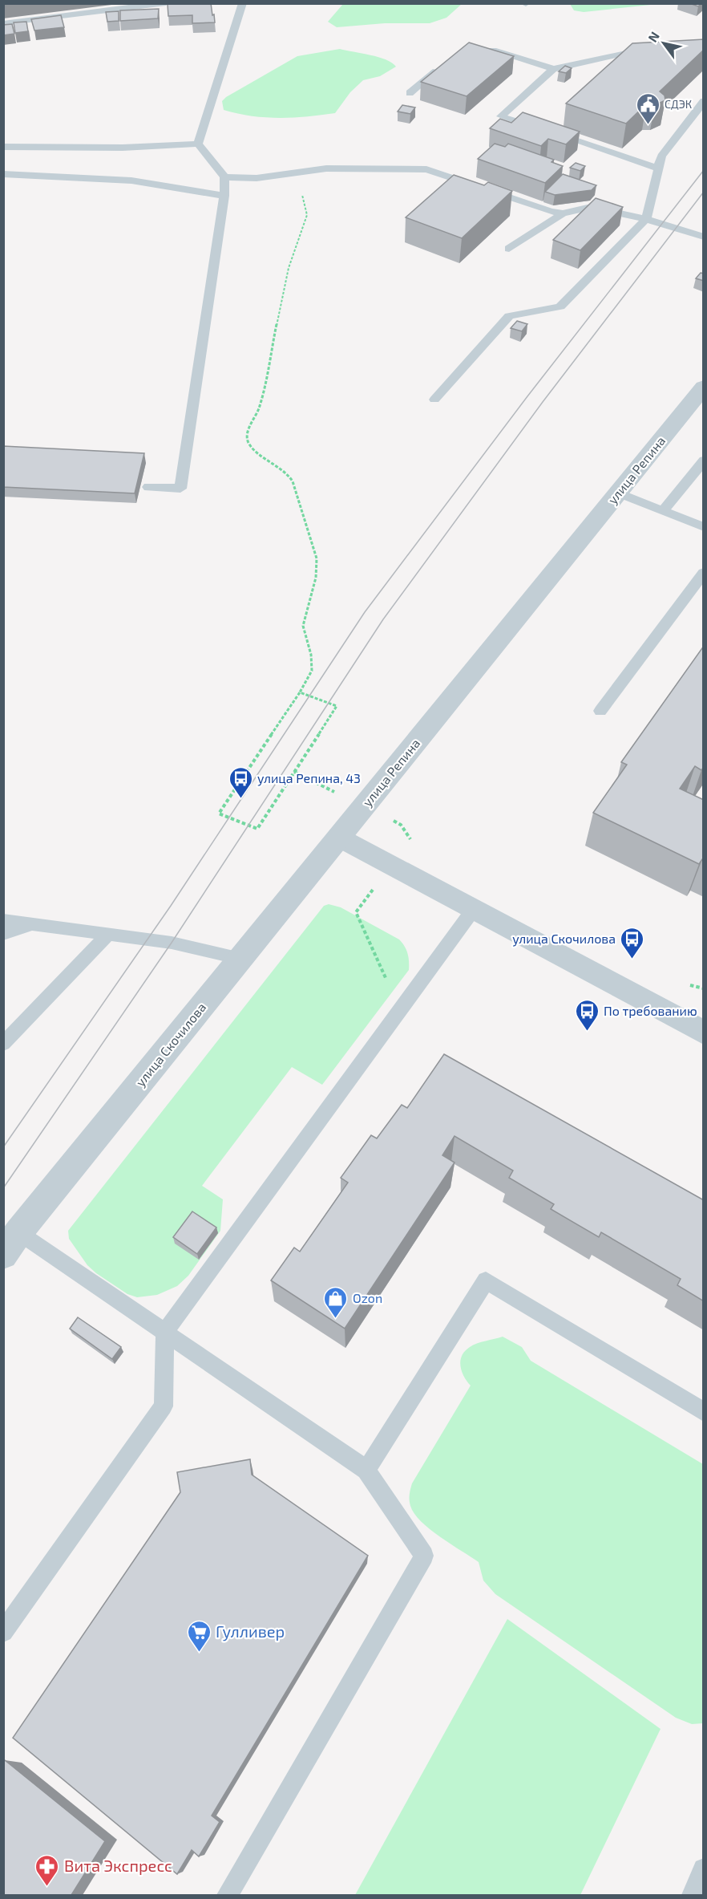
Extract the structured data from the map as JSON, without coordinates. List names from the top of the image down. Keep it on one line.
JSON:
{"streets":{"street":["улица Репина","улица Скочилова"]},"crossings":[["улица Репина","улица Скочилова"]],"places":{"public building":["СДЭК"],"bus stop":["улица Репина, 43","улица Скочилова","По требованию"],"shop":["Ozon"],"supermarket":["Гулливер"],"pharmacy":["Вита Экспресс"]},"north":"top left"}
